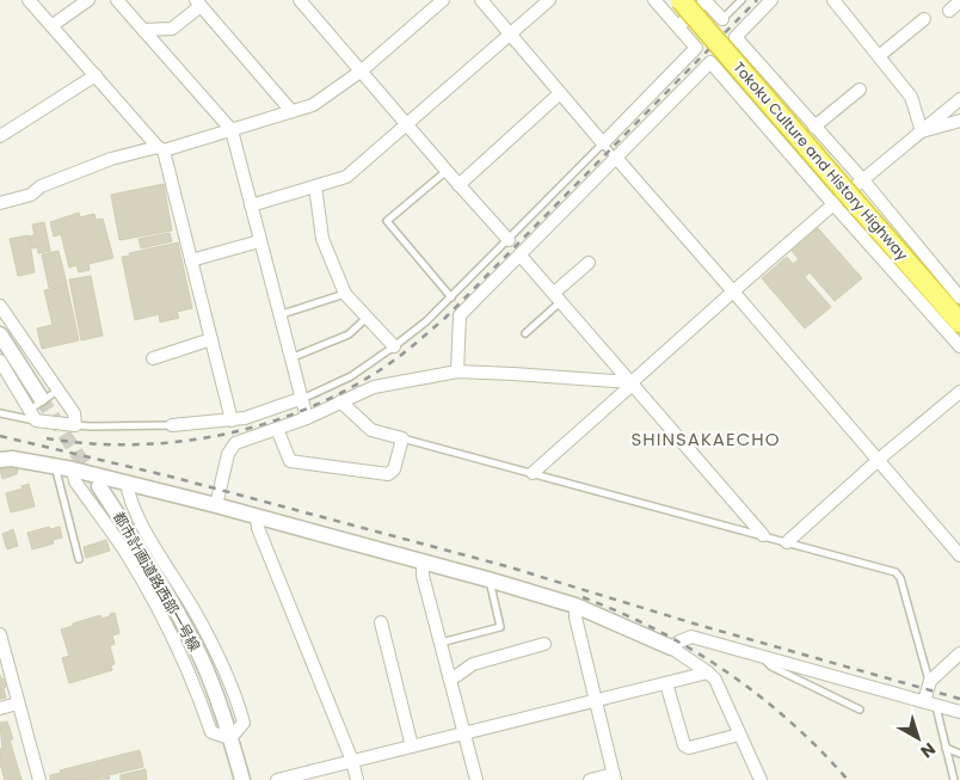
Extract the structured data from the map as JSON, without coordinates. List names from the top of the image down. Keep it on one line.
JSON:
{"streets":{"highway":["Tokoku Culture and History Highway"],"street":["都市計画道路西部一号線"]},"districts":["SHINSAKAECHO"],"north":"bottom right"}
